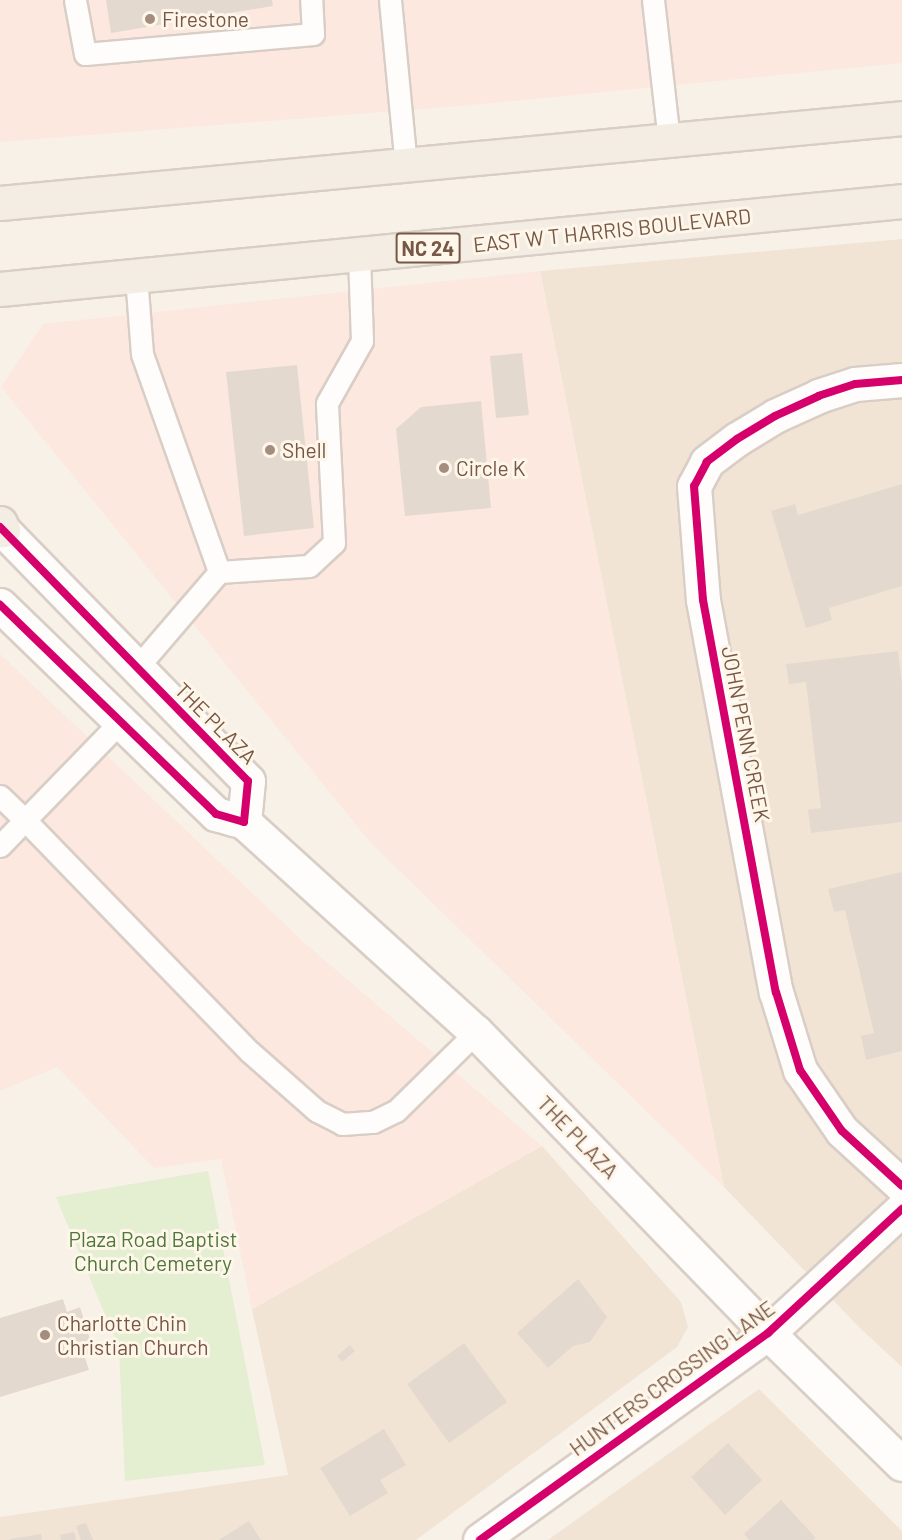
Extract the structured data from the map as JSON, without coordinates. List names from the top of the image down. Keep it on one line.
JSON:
{"streets":{"main road":["EAST W T HARRIS BOULEVARD","NC 24","THE PLAZA","JOHN PENN CREEK","HUNTERS CROSSING LANE"]},"crossings":[["THE PLAZA","HUNTERS CROSSING LANE"]],"parks":["Plaza Road Baptist Church Cemetery"],"places":["Firestone","Shell","Circle K","Charlotte Chin Christian Church"]}
